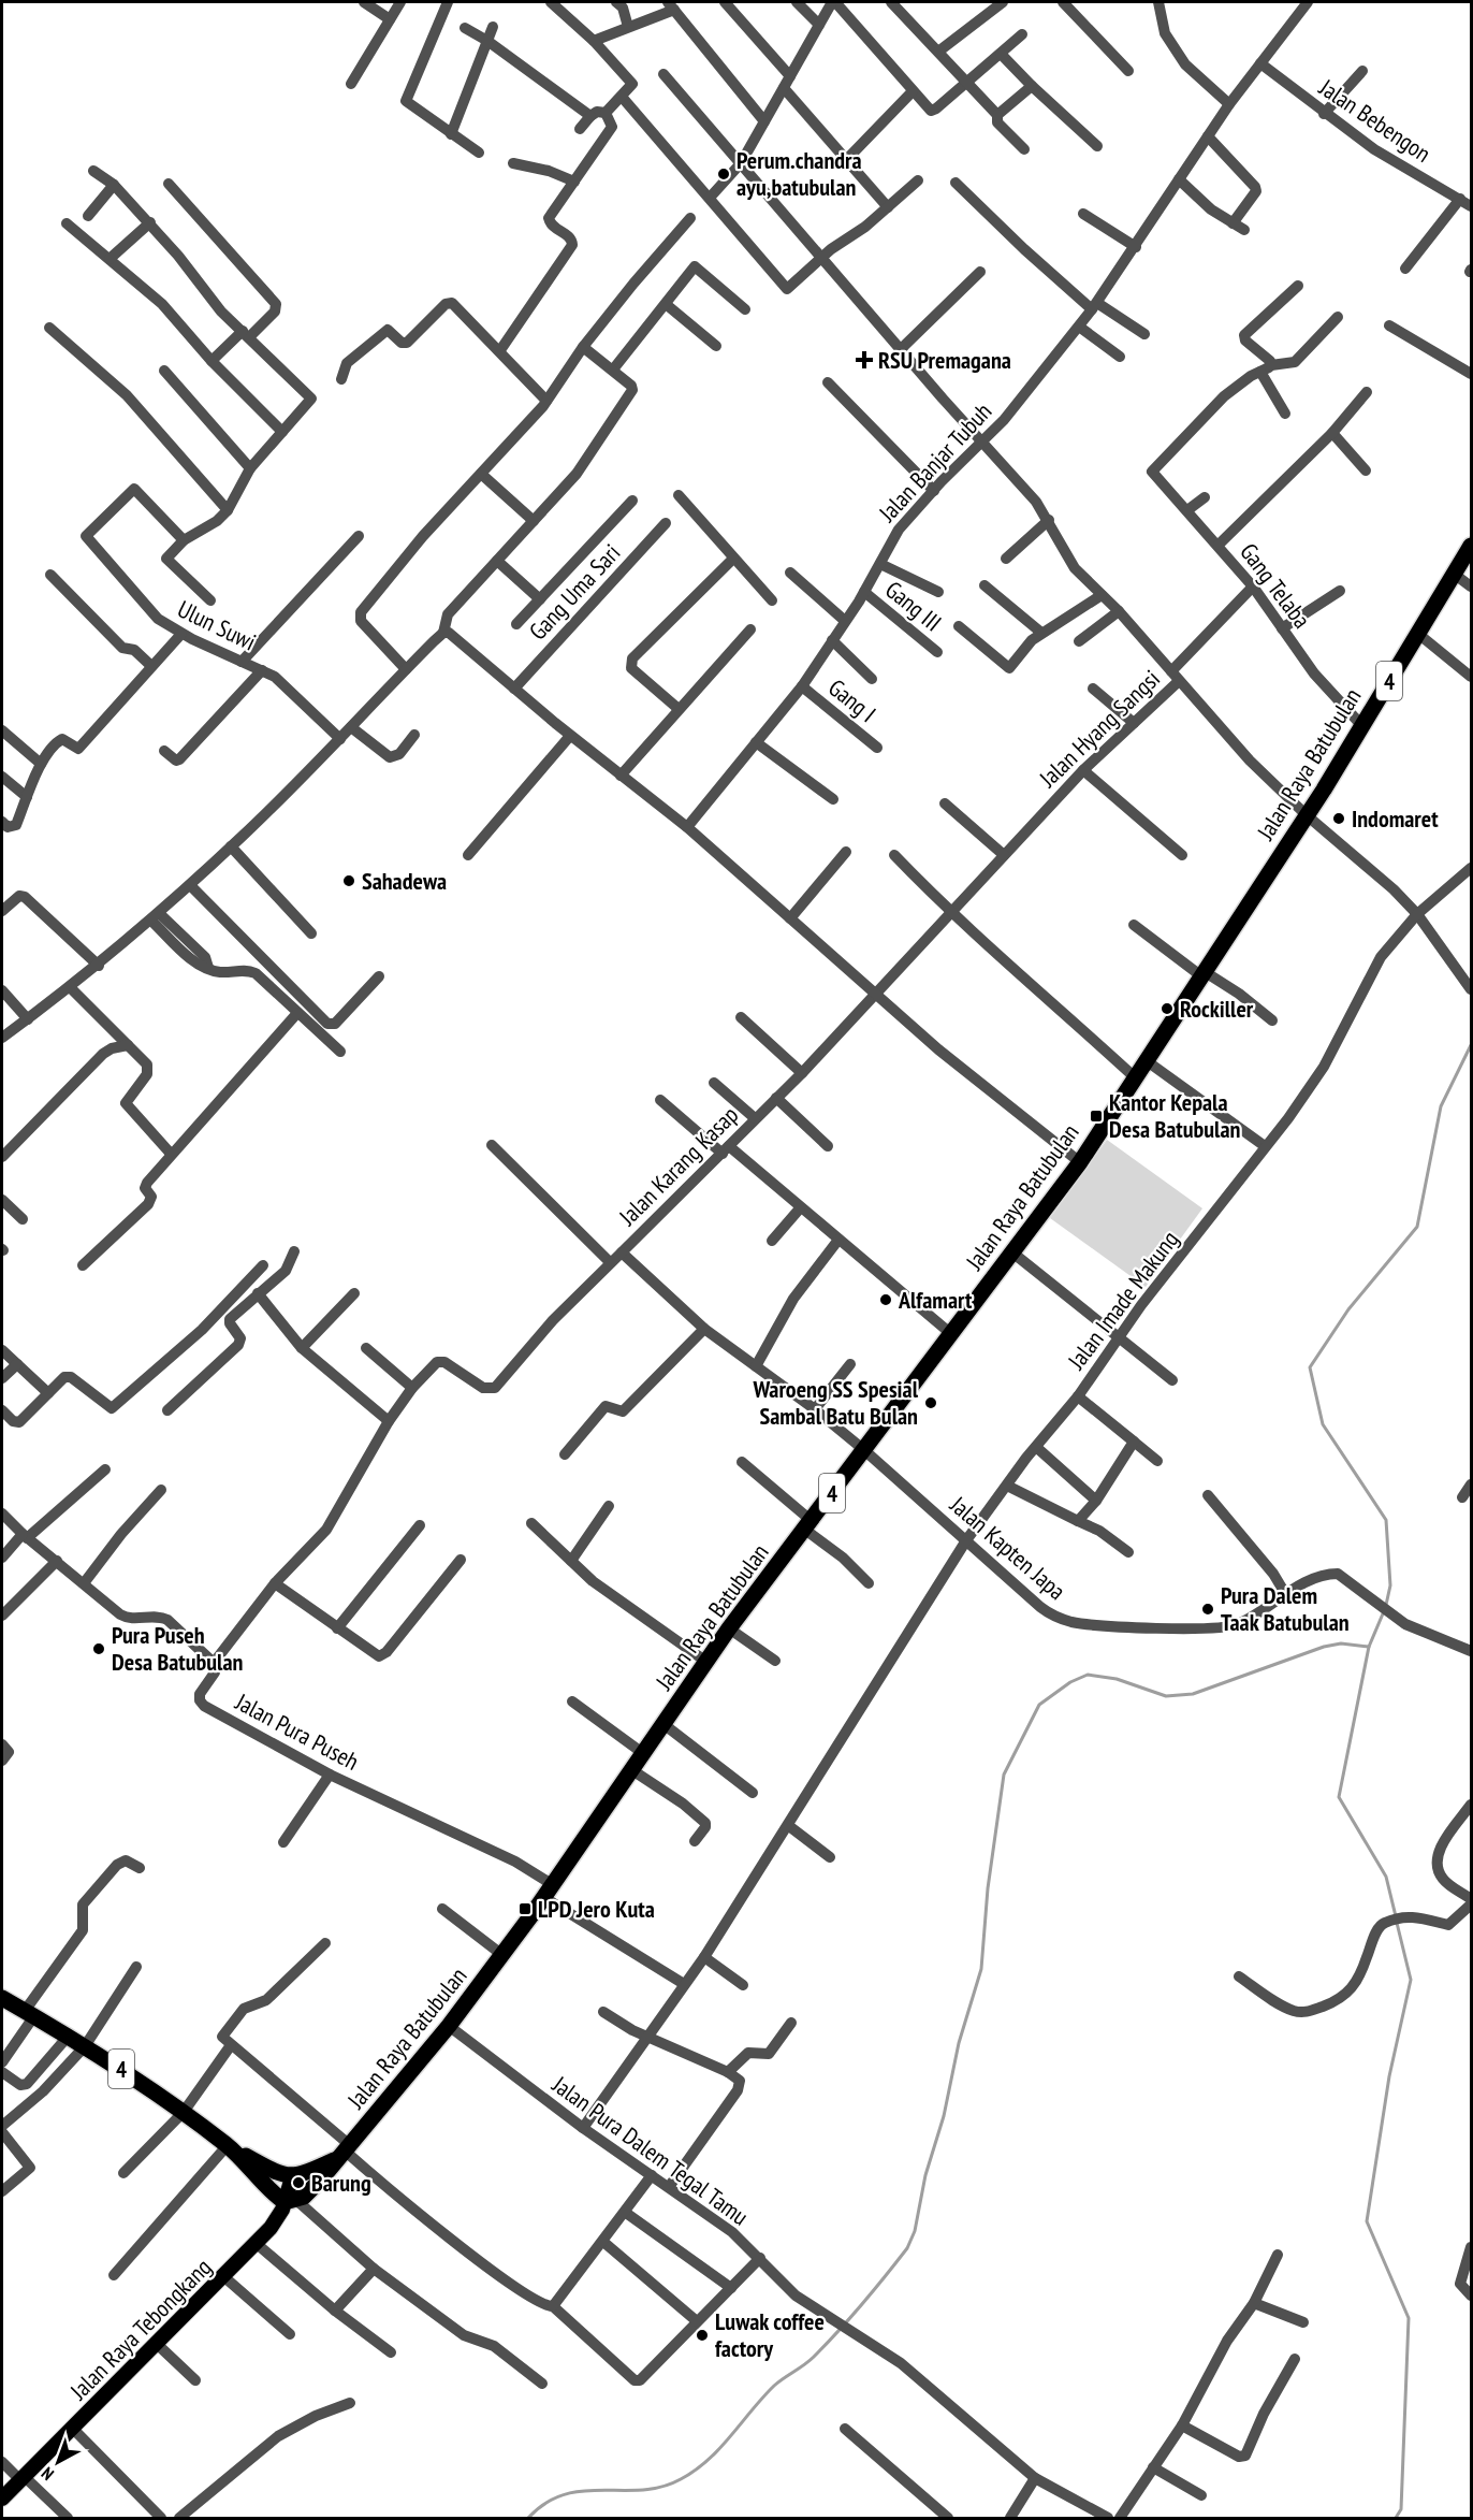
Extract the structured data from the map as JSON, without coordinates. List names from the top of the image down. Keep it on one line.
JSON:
{"streets":{"highway":["4","Jalan Raya Batubulan"],"main road":["Jalan Raya Tebongkang"],"street":["Jalan Bebengon","Jalan Banjar Tubuh","Gang Telaba","Gang Uma Sari","Gang III","Ulun Suwi","Gang I","Jalan Hyang Sangsi","Jalan Karang Kasap","Jalan Imade Makung","Jalan Kapten Japa","Jalan Pura Puseh","Jalan Pura Dalem Tegal Tamu"]},"crossings":[["Jalan Bebengon","Jalan Banjar Tubuh"],["Jalan Banjar Tubuh","Gang III"],["Jalan Banjar Tubuh","Gang I"],["Jalan Banjar Tubuh","Jalan Hyang Sangsi"],["Gang Telaba","Jalan Raya Batubulan"],["4","Jalan Raya Batubulan"],["4","Jalan Raya Tebongkang"],["Jalan Hyang Sangsi","Jalan Karang Kasap"],["Jalan Raya Batubulan","Jalan Karang Kasap"],["Jalan Raya Batubulan","Jalan Kapten Japa"],["Jalan Raya Batubulan","Jalan Pura Puseh"],["Jalan Raya Batubulan","Jalan Pura Dalem Tegal Tamu"],["Jalan Raya Batubulan","Jalan Raya Tebongkang"],["Jalan Karang Kasap","Jalan Kapten Japa"],["Jalan Imade Makung","Jalan Kapten Japa"],["Jalan Imade Makung","Jalan Pura Puseh"],["Jalan Imade Makung","Jalan Pura Dalem Tegal Tamu"]],"places":{"other":["Perum.chandra ayu,batubulan","Indomaret","Sahadewa","Rockiller","Alfamart","Waroeng SS Spesial Sambal Batu Bulan","Pura Dalem Taak Batubulan","Pura Puseh Desa Batubulan","Barung","Luwak coffee factory"],"health":["RSU Premagana"],"transit":["Kantor Kepala Desa Batubulan","LPD Jero Kuta"]},"north":"bottom left"}
